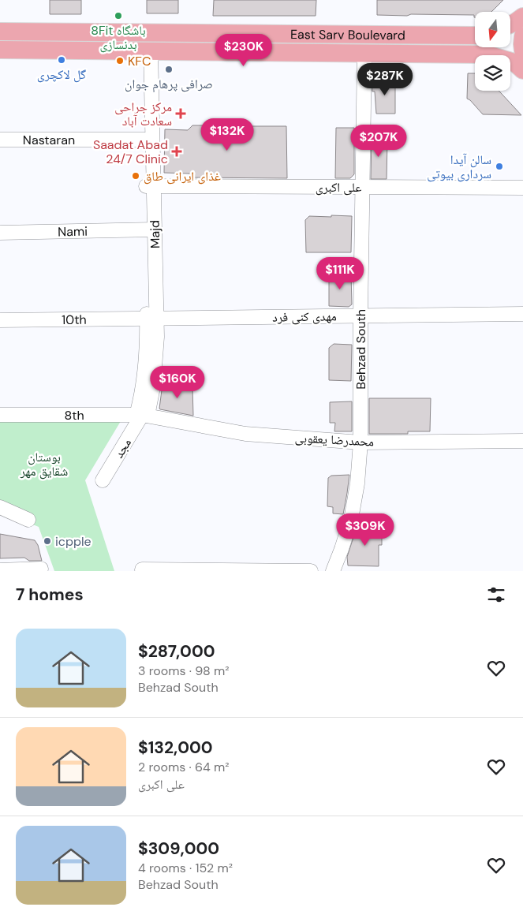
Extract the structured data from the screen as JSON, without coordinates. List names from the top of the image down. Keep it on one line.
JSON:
{"streets":{"main road":["East Sarv Boulevard"],"street":["Nastaran","علی اکبری","Nami","Majd","مهدی کنی فرد","10th","Behzad South","8th","محمدرضا یعقوبی","مجد"]},"crossings":[["East Sarv Boulevard","Majd"],["East Sarv Boulevard","Behzad South"],["Nastaran","Majd"],["علی اکبری","Majd"],["علی اکبری","Behzad South"],["Nami","Majd"],["Majd","مهدی کنی فرد"],["Majd","10th"],["Majd","8th"],["Majd","محمدرضا یعقوبی"],["Majd","مجد"],["مهدی کنی فرد","10th"],["مهدی کنی فرد","Behzad South"],["Behzad South","محمدرضا یعقوبی"],["8th","محمدرضا یعقوبی"],["8th","مجد"],["محمدرضا یعقوبی","مجد"]],"parks":["بوستان شقایق مهر"],"places":{"other":["8Fit باشگاه بدنسازی","گل لاکچری","KFC","صرافی پرهام جوان","سالن آیدا سرداری بیوتی","غذای ایرانی طاق","icpple"],"health":["مرکز جراحی سعادت آباد","Saadat Abad 24/7 Clinic"]},"north":"bottom","page":{"price":["$230K","$287K","$132K","$207K","$111K","$160K","$309K"],"heading":"7 homes","list":[{"name":"$287,000","note":"3 rooms · 98 m² · Behzad South"},{"name":"$132,000","note":"2 rooms · 64 m² · علی اکبری"},{"name":"$309,000","note":"4 rooms · 152 m² · Behzad South"}]}}
